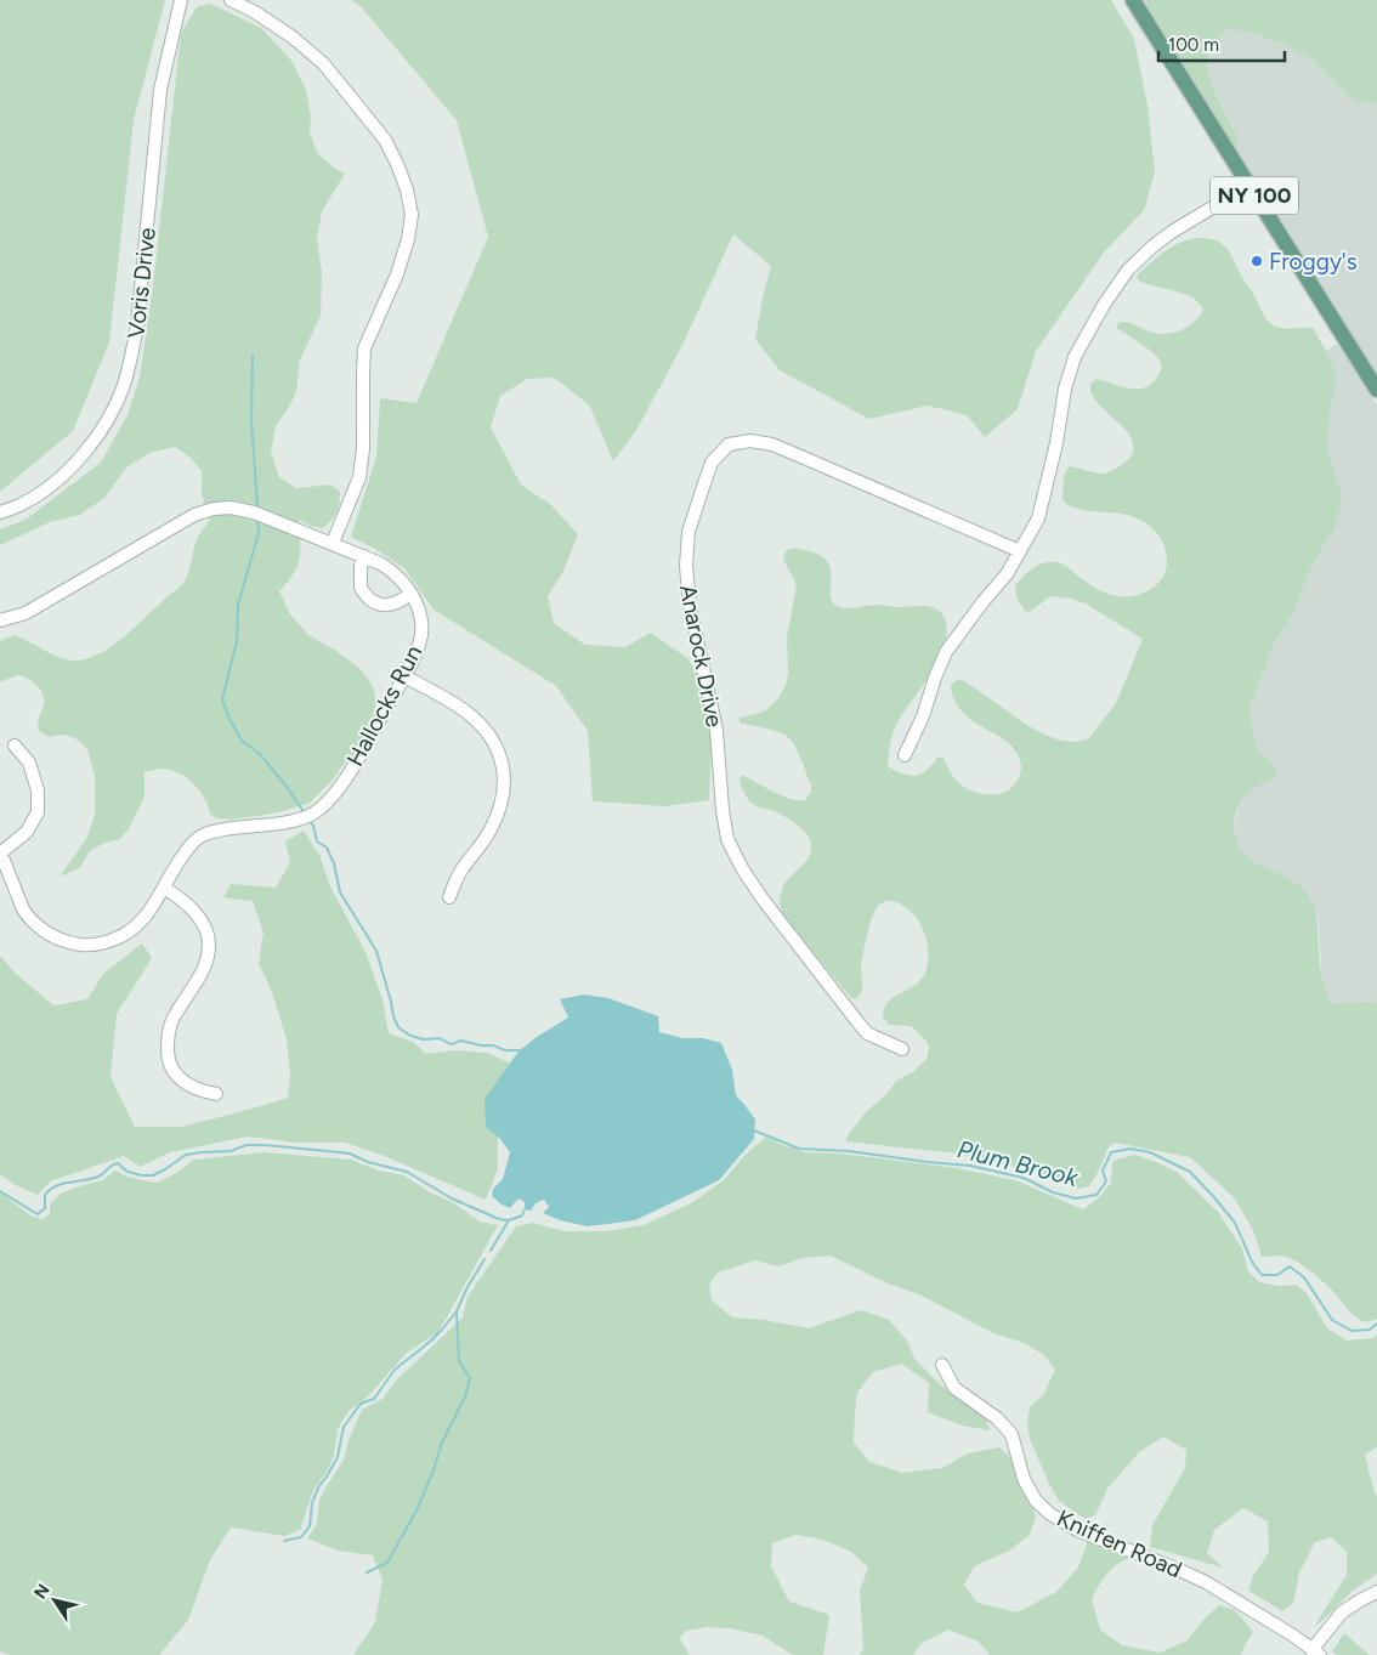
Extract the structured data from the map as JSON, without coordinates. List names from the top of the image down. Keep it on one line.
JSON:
{"streets":{"main road":["NY 100"],"street":["Voris Drive","Anarock Drive","Hallocks Run","Kniffen Road"]},"water":["Plum Brook"],"places":["Froggy's"],"scale_bar":"100 m","north":"top left"}
